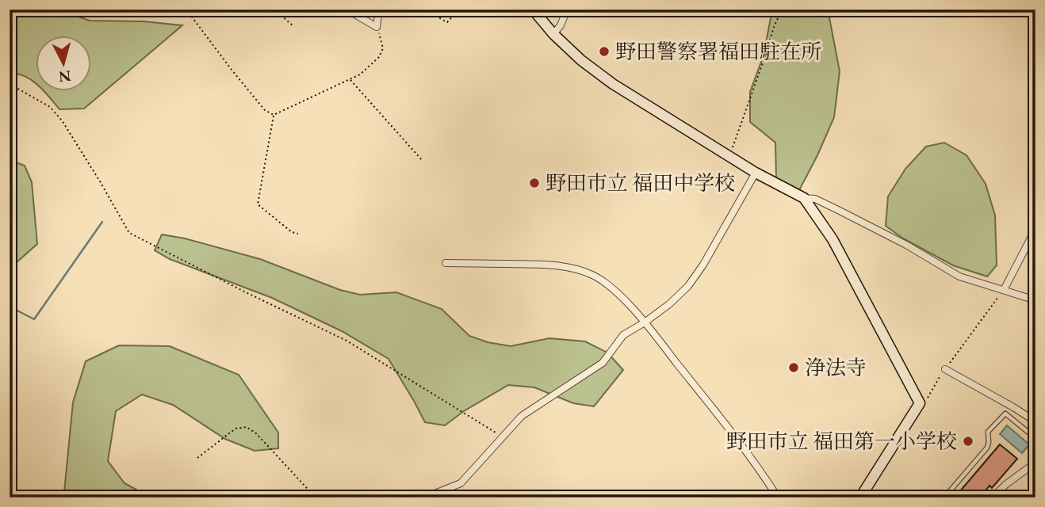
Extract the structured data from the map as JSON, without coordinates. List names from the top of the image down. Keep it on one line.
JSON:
{"places":["野田警察署福田駐在所","野田市立 福田中学校","浄法寺","野田市立 福田第一小学校"],"north":"bottom"}
